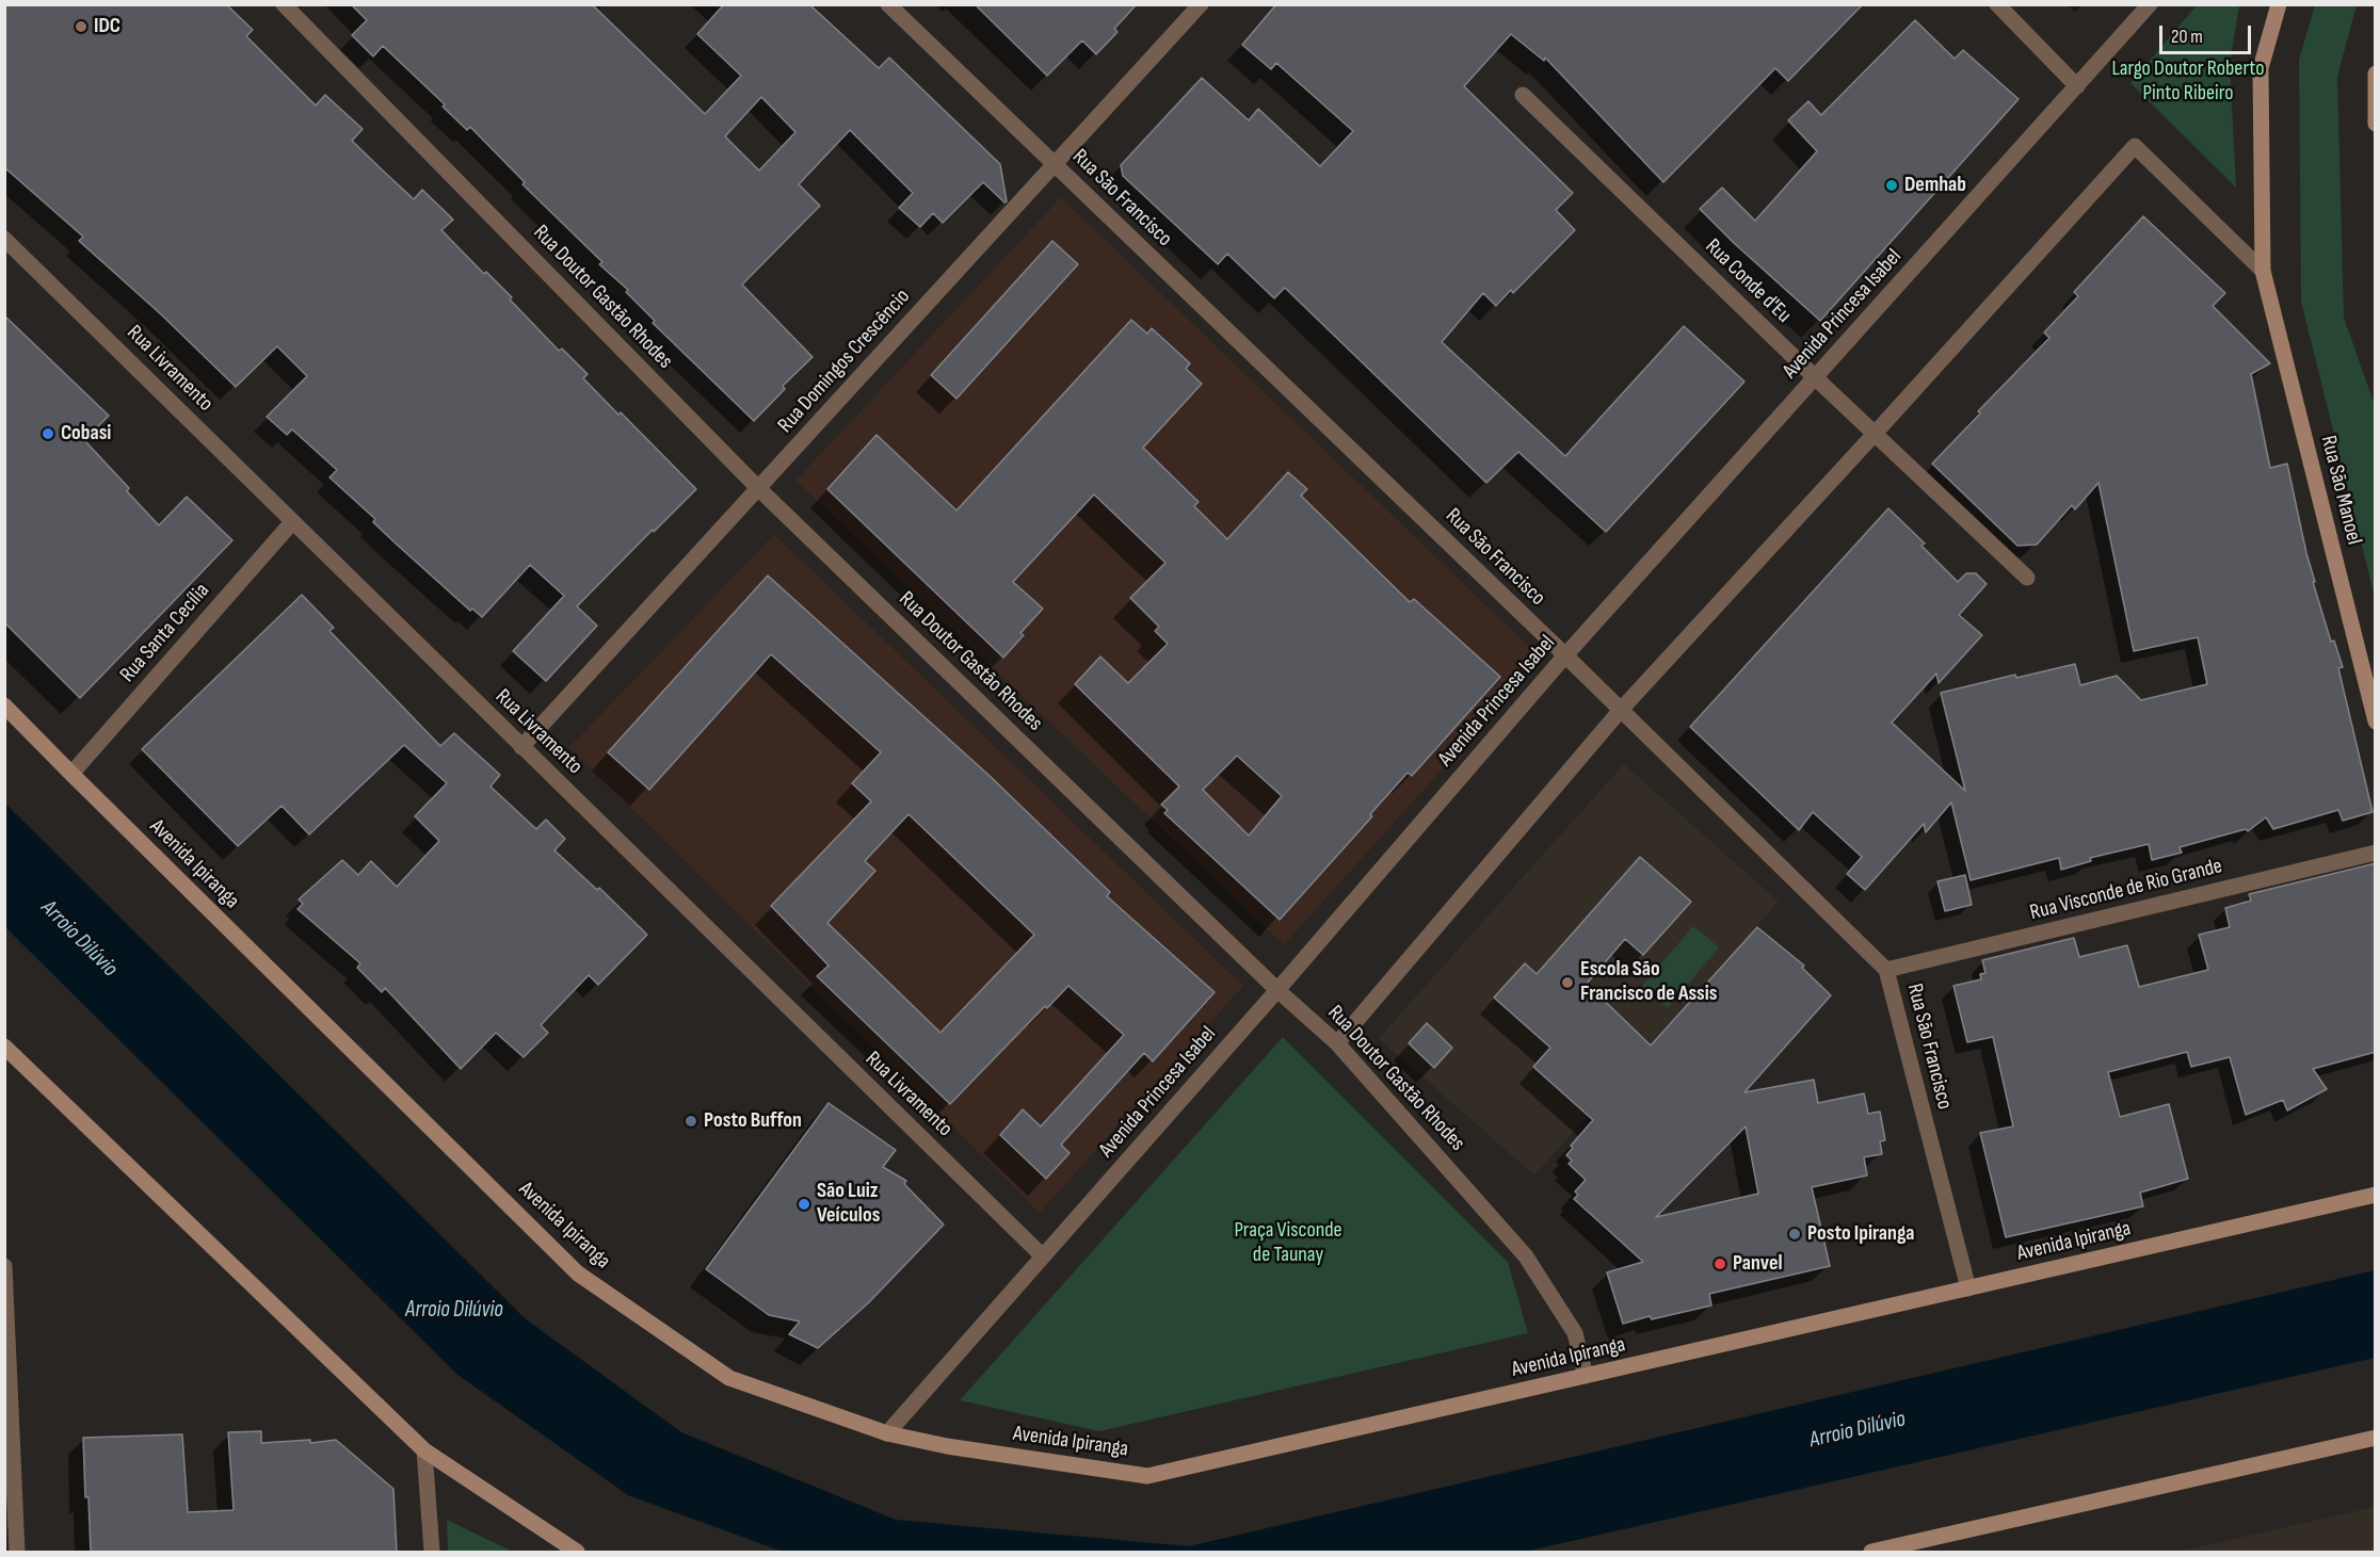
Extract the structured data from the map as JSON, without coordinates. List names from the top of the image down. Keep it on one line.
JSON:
{"streets":{"main road":["Rua São Manoel","Avenida Ipiranga"],"street":["Rua São Francisco","Rua Conde d'Eu","Rua Doutor Gastão Rhodes","Avenida Princesa Isabel","Rua Domingos Crescêncio","Rua Livramento","Rua Santa Cecília","Rua Visconde de Rio Grande"]},"crossings":[["Rua São Francisco","Avenida Princesa Isabel"],["Rua São Francisco","Rua Domingos Crescêncio"],["Rua São Francisco","Avenida Ipiranga"],["Rua São Francisco","Rua Visconde de Rio Grande"],["Rua Conde d'Eu","Avenida Princesa Isabel"],["Rua Doutor Gastão Rhodes","Avenida Princesa Isabel"],["Rua Doutor Gastão Rhodes","Rua Domingos Crescêncio"],["Rua Doutor Gastão Rhodes","Avenida Ipiranga"],["Avenida Princesa Isabel","Rua Livramento"],["Avenida Princesa Isabel","Avenida Ipiranga"],["Rua Domingos Crescêncio","Rua Livramento"],["Rua Livramento","Rua Santa Cecília"],["Rua Santa Cecília","Avenida Ipiranga"]],"water":["Arroio Dilúvio"],"parks":["Largo Doutor Roberto Pinto Ribeiro","Praça Visconde de Taunay"],"places":["IDC","Demhab","Cobasi","Escola São Francisco de Assis","Posto Buffon","São Luiz Veículos","Posto Ipiranga","Panvel"],"scale_bar":"20 m"}
